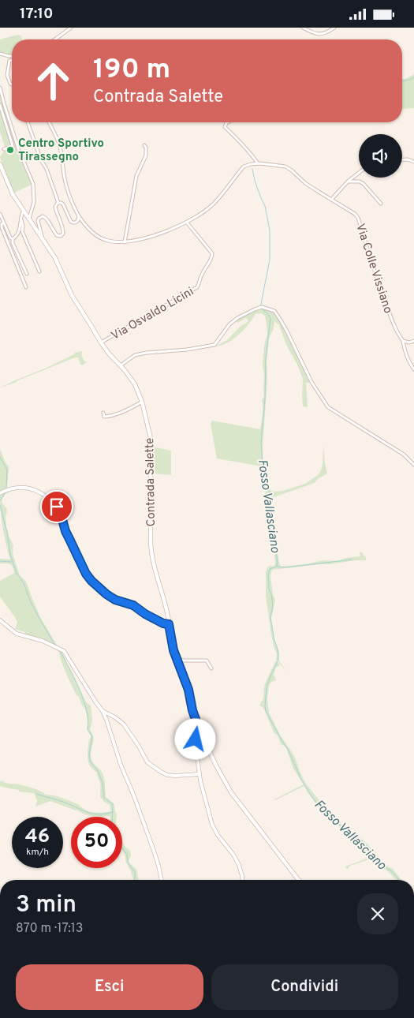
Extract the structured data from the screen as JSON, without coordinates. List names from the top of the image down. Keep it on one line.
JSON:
{"streets":{"main road":["Contrada Salette"],"street":["Via Colle Vissiano","Via Osvaldo Licini"]},"crossings":[["Via Colle Vissiano","Via Osvaldo Licini"],["Via Osvaldo Licini","Contrada Salette"]],"water":["Fosso Vallasciano"],"places":["Centro Sportivo Tirassegno"],"page":{"status":"17:10","turn":["190 m","Contrada Salette"],"speed":"46 km/h","limit":"50","heading":["3 min","870 m · 17:13"],"buttons":["Esci","Condividi"]}}
